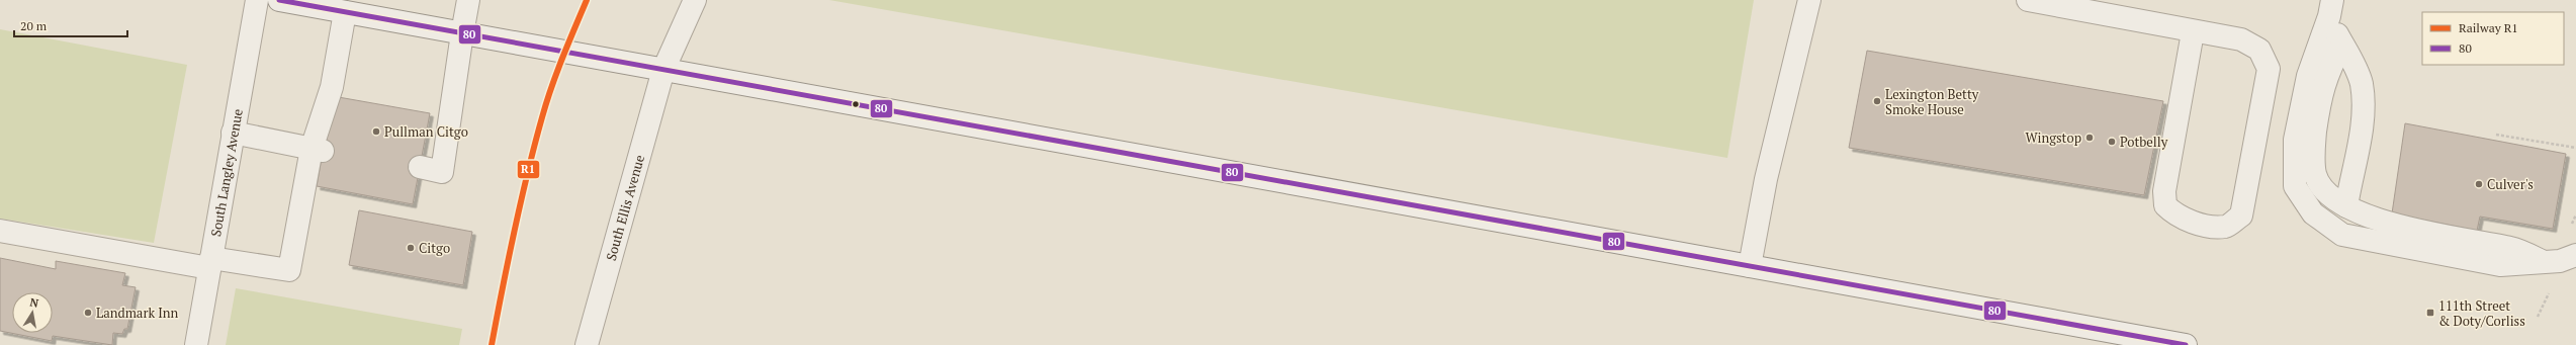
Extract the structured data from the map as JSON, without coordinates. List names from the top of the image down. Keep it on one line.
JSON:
{"streets":{"main road":["South Langley Avenue","South Ellis Avenue"]},"places":{"other":["Lexington Betty Smoke House","Pullman Citgo","Wingstop","Potbelly","Culver's","Citgo","Landmark Inn"],"transit":["111th Street & Doty/Corliss"]},"lines":["rail line R1","transit line 80"],"legend":["Railway R1","80"],"scale_bar":"20 m","north":"top"}
